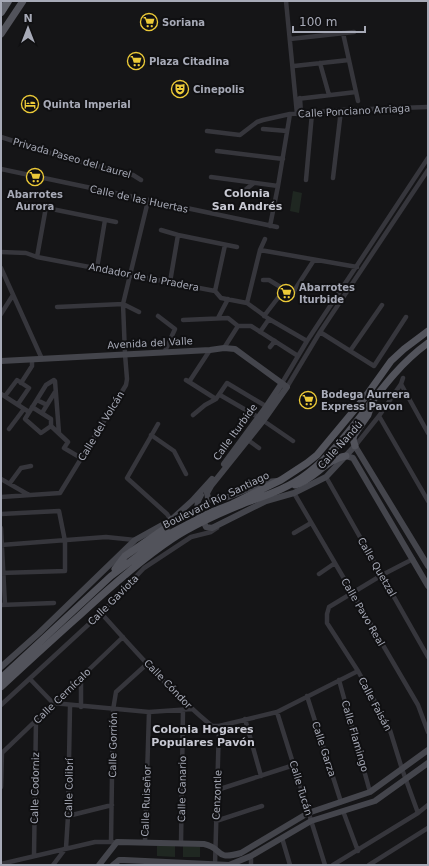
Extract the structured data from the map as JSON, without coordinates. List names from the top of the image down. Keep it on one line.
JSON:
{"streets":{"main road":["Boulevard Río Santiago"],"street":["Calle Ponciano Arriaga","Privada Paseo del Laurel","Calle de las Huertas","Andador de la Pradera","Avenida del Valle","Calle del Volcán","Calle Iturbide","Calle Ñandú","Calle Quetzal","Calle Gaviota","Calle Pavo Real","Calle Cóndor","Calle Cernícalo","Calle Faisán","Calle Flamingo","Calle Gorrión","Calle Garza","Calle Codorniz","Calle Colibrí","Calle Tucán","Calle Canario","Cenzontle","Calle Ruiseñor"]},"crossings":[["Calle de las Huertas","Calle del Volcán"],["Andador de la Pradera","Calle del Volcán"],["Andador de la Pradera","Calle Iturbide"],["Avenida del Valle","Calle del Volcán"],["Avenida del Valle","Calle Iturbide"],["Calle Iturbide","Calle Ñandú"],["Calle Ñandú","Calle Quetzal"],["Calle Ñandú","Calle Gaviota"],["Calle Ñandú","Calle Pavo Real"],["Calle Gaviota","Calle Cóndor"],["Calle Pavo Real","Calle Faisán"],["Calle Cóndor","Calle Cernícalo"],["Calle Cóndor","Calle Gorrión"],["Calle Cóndor","Cenzontle"],["Calle Cernícalo","Calle Codorniz"]],"districts":["Colonia San Andrés","Colonia Hogares Populares Pavón"],"places":{"supermarket":["Soriana","Plaza Citadina","Abarrotes Aurora","Abarrotes Iturbide","Bodega Aurrera Express Pavon"],"theatre":["Cinepolis"],"hotel":["Quinta Imperial"]},"scale_bar":"100 m","north":"top"}
